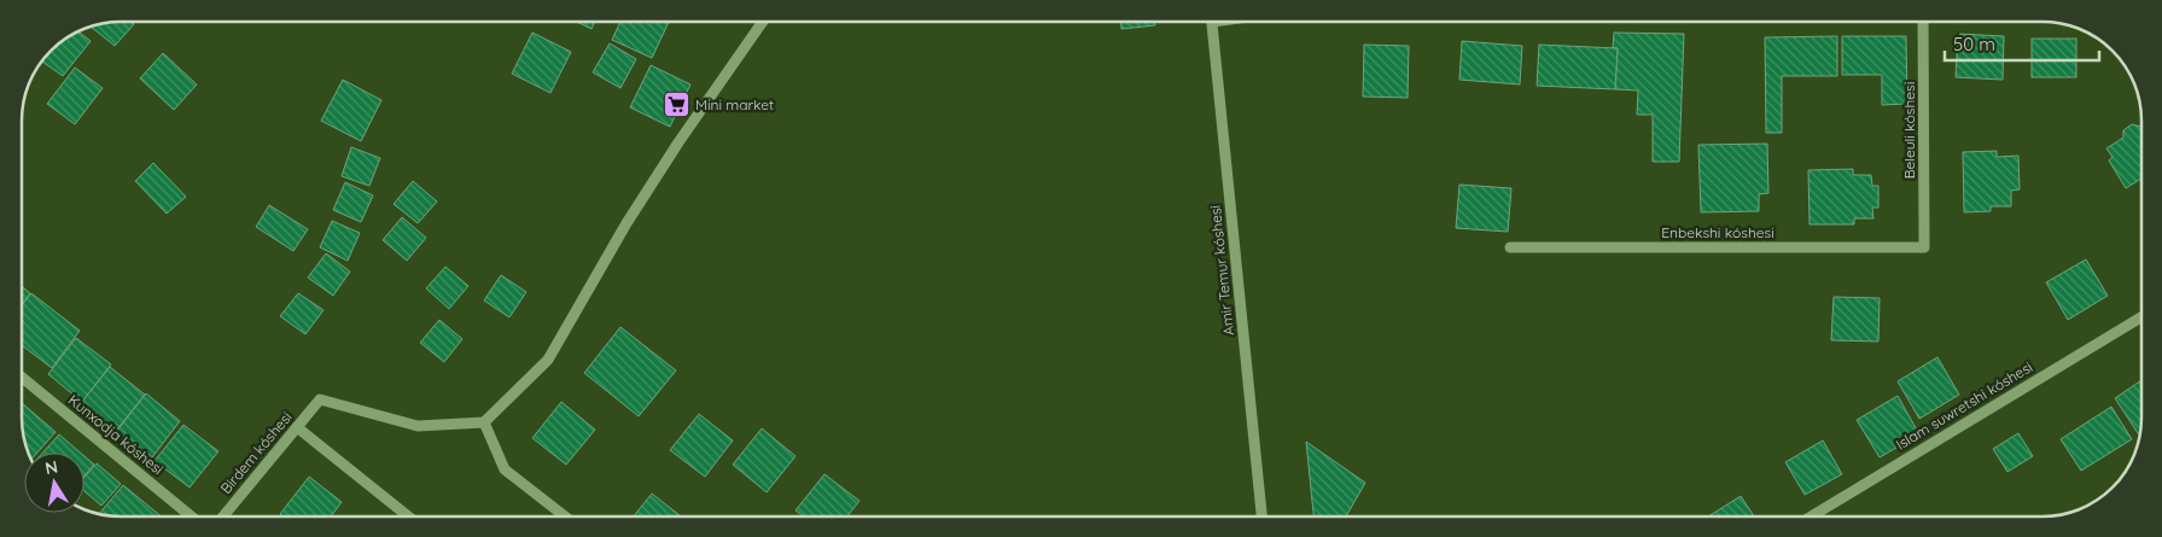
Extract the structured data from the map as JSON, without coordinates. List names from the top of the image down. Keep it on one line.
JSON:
{"streets":{"street":["Beleuli kóshesi","Enbekshi kóshesi","Amir Temur kóshesi","Islam suwretshi kóshesi","Kunxodja kóshesi","Birdem kóshesi"]},"crossings":[["Beleuli kóshesi","Enbekshi kóshesi"]],"places":{"supermarket":["Mini market"]},"scale_bar":"50 m","north":"top"}
